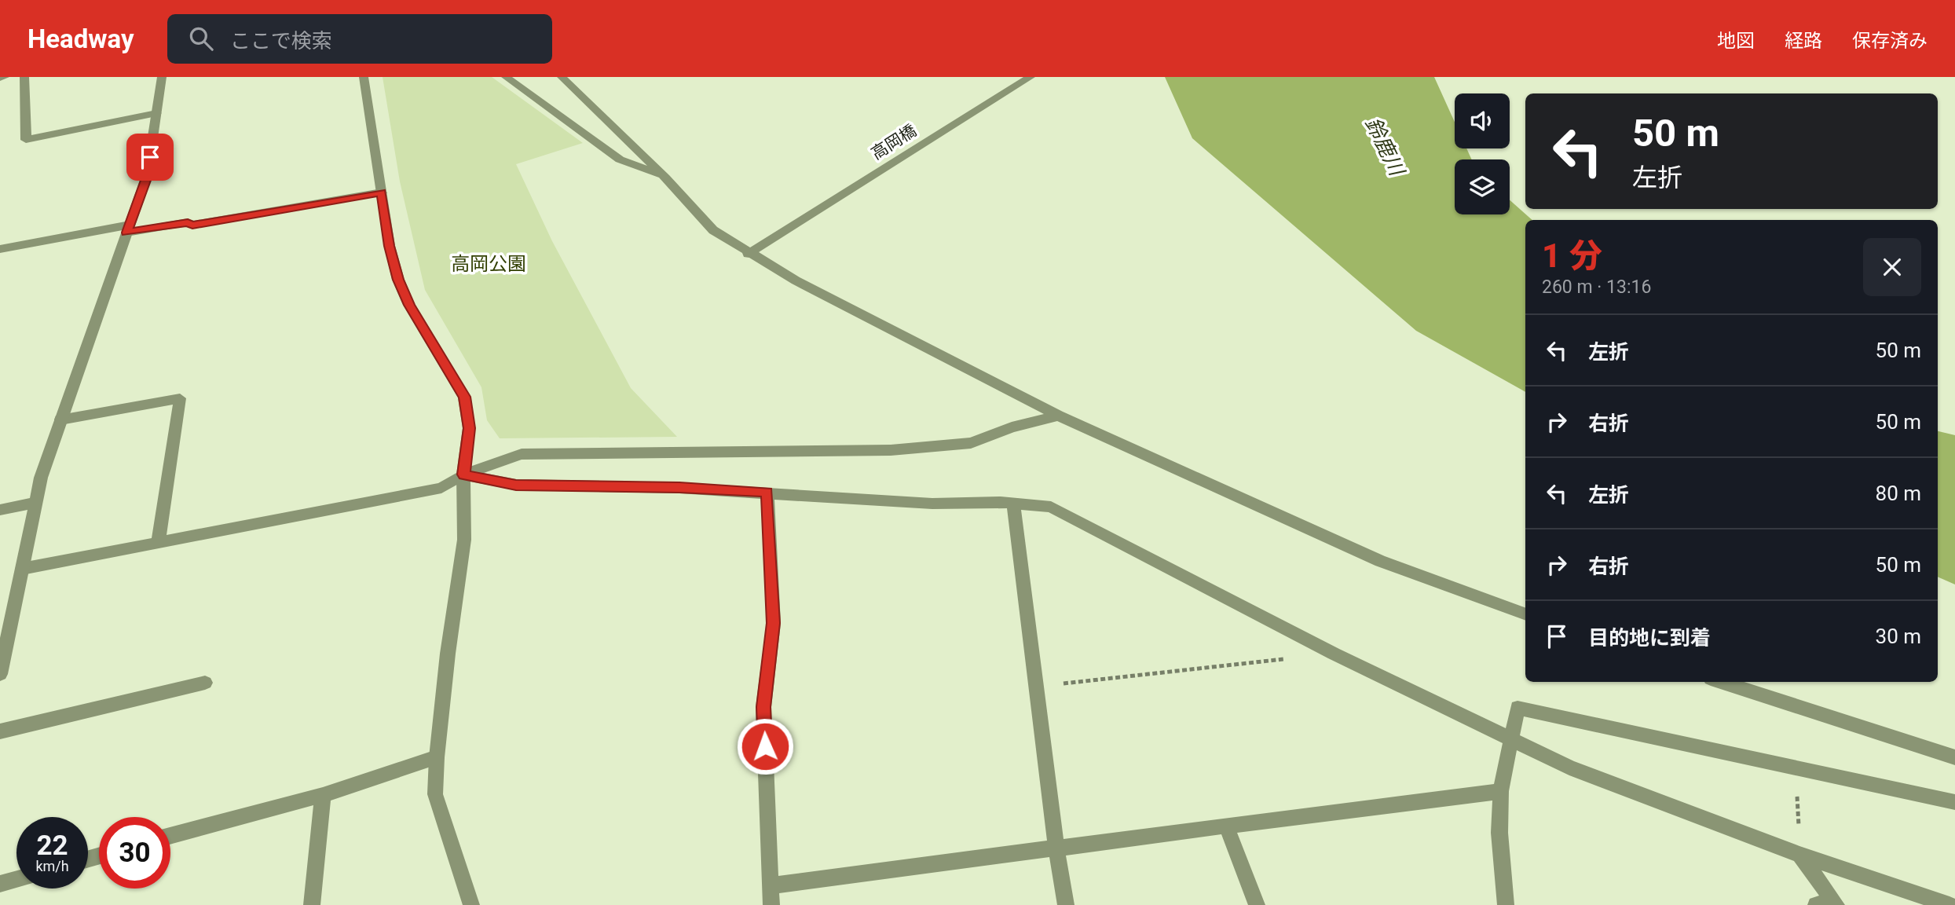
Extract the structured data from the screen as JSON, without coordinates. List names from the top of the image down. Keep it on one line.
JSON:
{"streets":{"street":["高岡橋"]},"water":["鈴鹿川"],"parks":["高岡公園"],"page":{"header":"Headway","search":"ここで検索","nav":["地図","経路","保存済み"],"turn":["50 m","左折"],"heading":["1 分","260 m · 13:16"],"list":[{"name":"左折","value":"50 m"},{"name":"右折","value":"50 m"},{"name":"左折","value":"80 m"},{"name":"右折","value":"50 m"},{"name":"目的地に到着","value":"30 m"}],"speed":"22 km/h","limit":"30"}}
